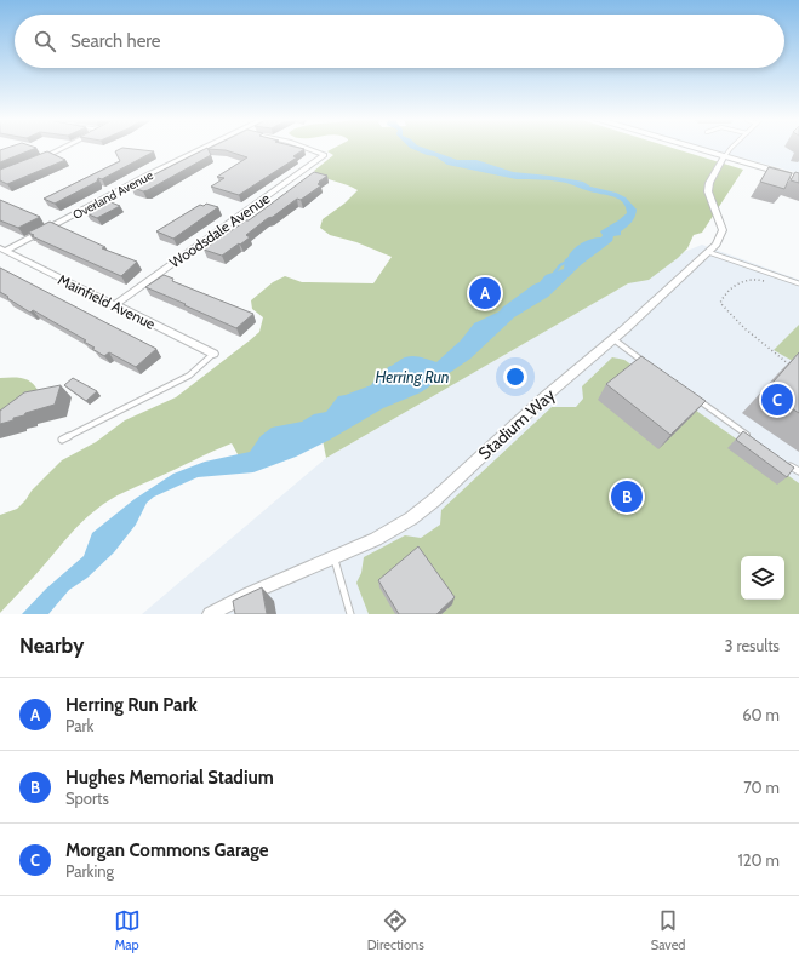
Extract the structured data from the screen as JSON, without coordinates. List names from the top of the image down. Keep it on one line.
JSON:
{"streets":{"street":["Overland Avenue","Woodsdale Avenue","Mainfield Avenue","Stadium Way"]},"crossings":[["Overland Avenue","Mainfield Avenue"],["Woodsdale Avenue","Mainfield Avenue"]],"water":["Herring Run"],"page":{"search":"Search here","pins":["A","C","B"],"heading":["Nearby","3 results"],"list":[{"mark":"A","name":"Herring Run Park","note":"Park","value":"60 m"},{"mark":"B","name":"Hughes Memorial Stadium","note":"Sports","value":"70 m"},{"mark":"C","name":"Morgan Commons Garage","note":"Parking","value":"120 m"}],"nav":["Map","Directions","Saved"]}}
